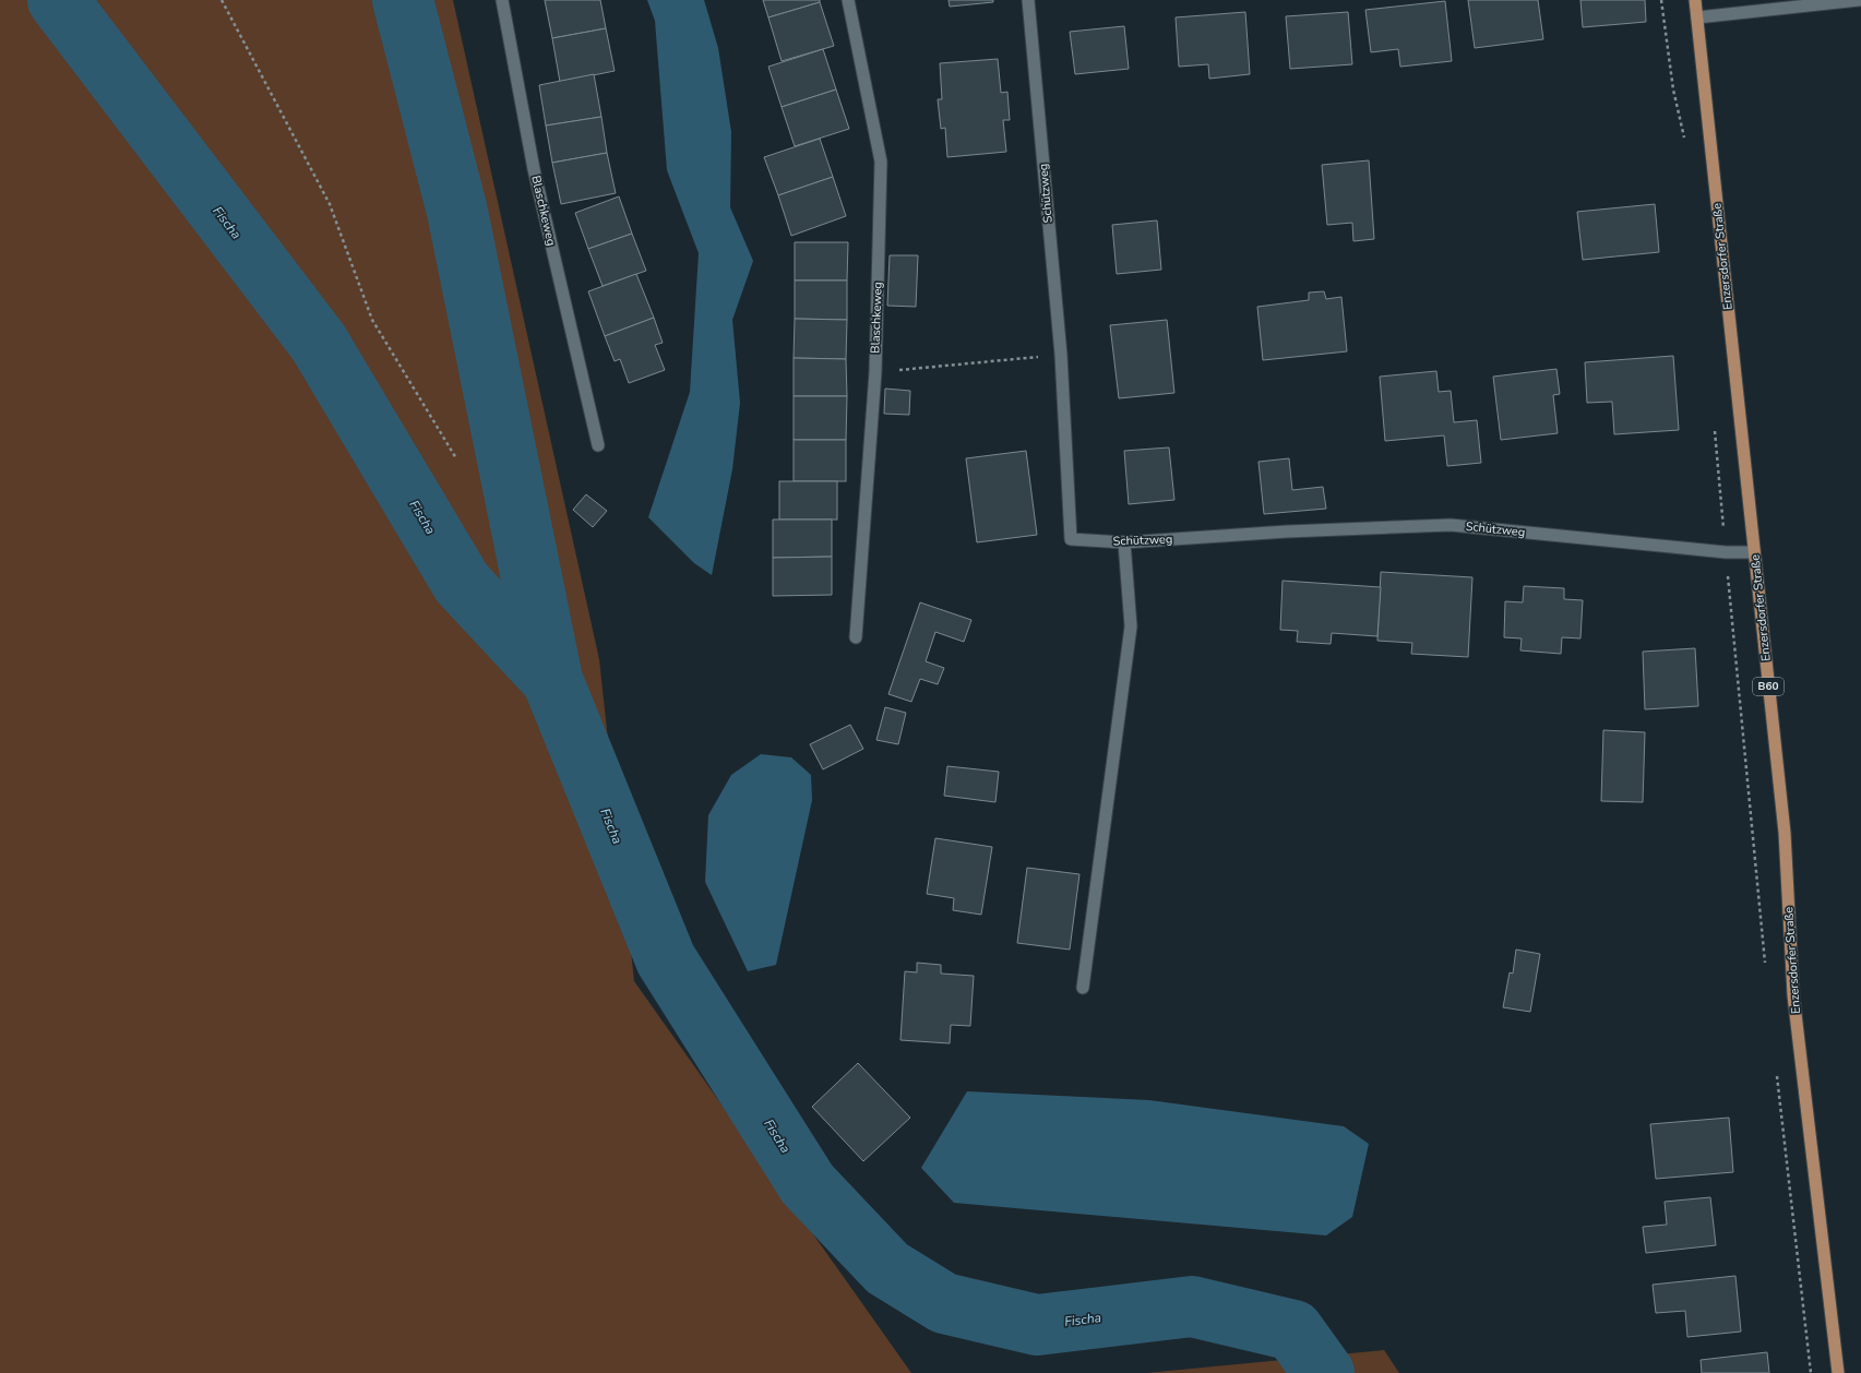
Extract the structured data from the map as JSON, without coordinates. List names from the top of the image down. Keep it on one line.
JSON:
{"streets":{"main road":["Enzersdorfer Straße","B60"],"street":["Schützweg","Blaschkeweg"]},"crossings":[["Schützweg","Enzersdorfer Straße"]],"water":["Fischa"]}
